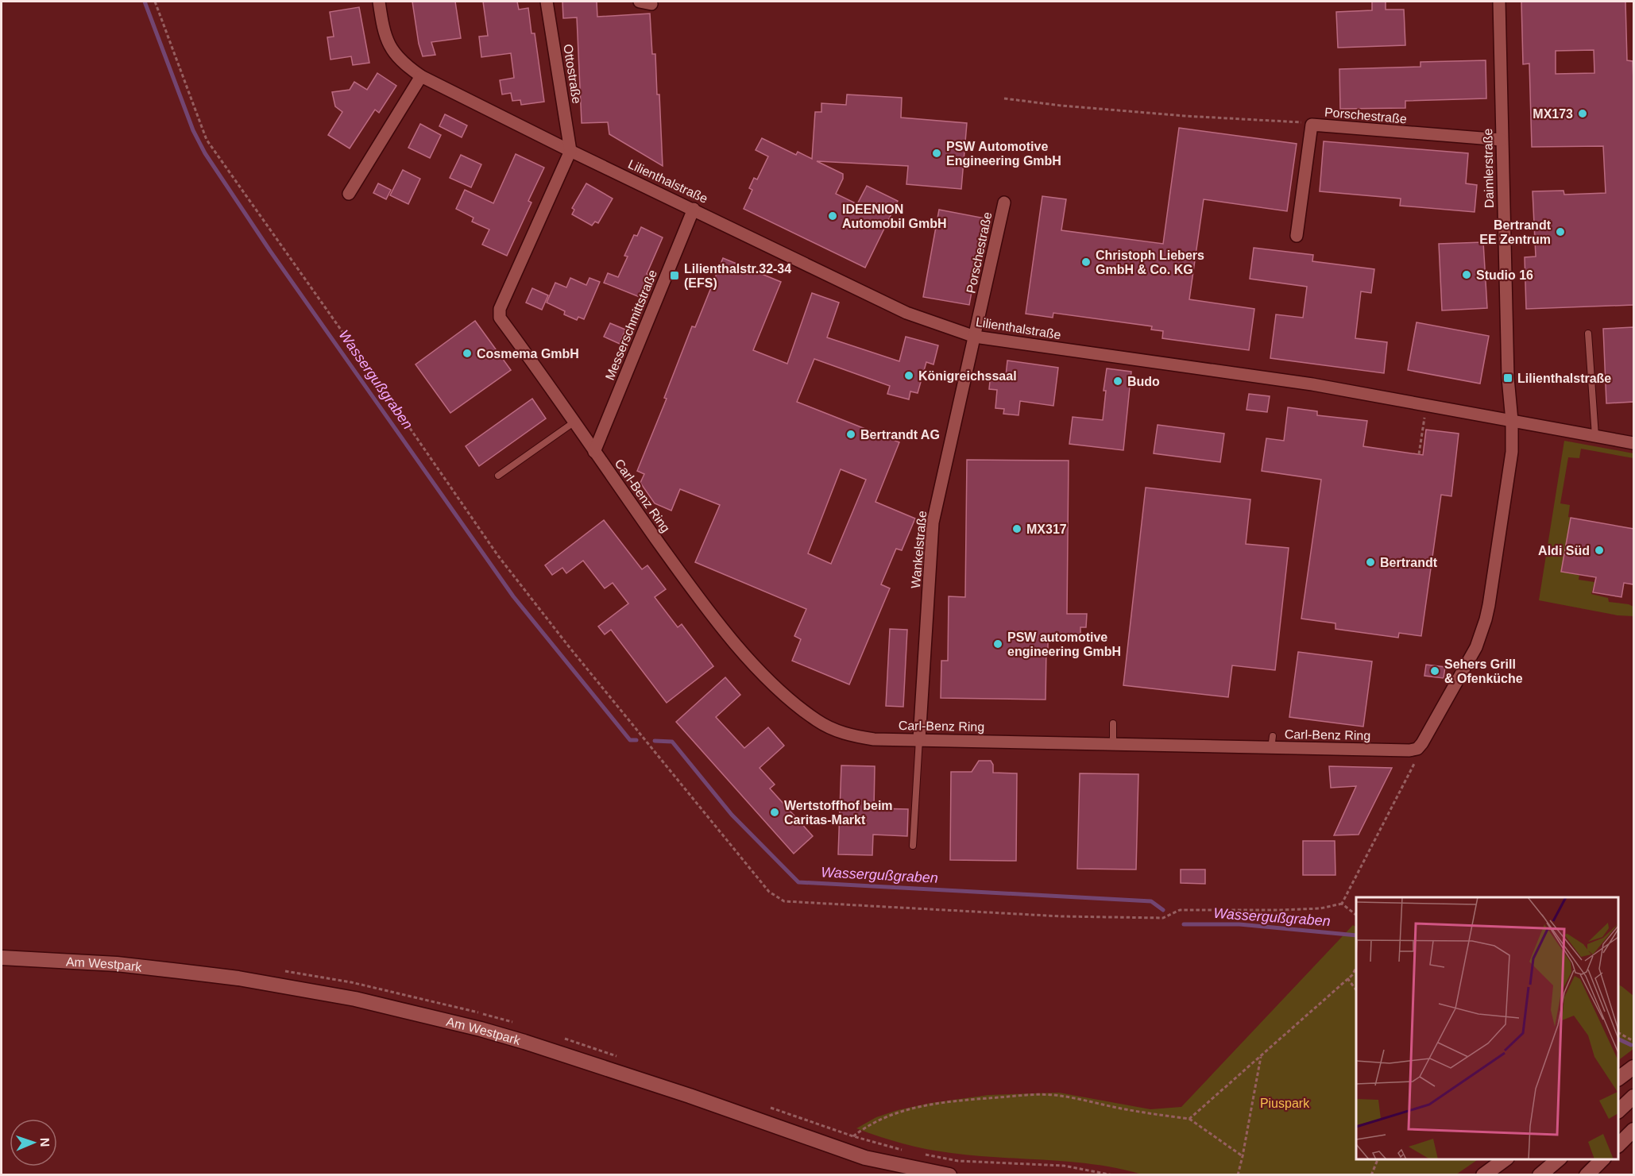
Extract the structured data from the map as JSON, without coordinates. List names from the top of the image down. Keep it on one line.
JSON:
{"streets":{"main road":["Am Westpark"],"street":["Ottostraße","Porschestraße","Daimlerstraße","Lilienthalstraße","Messerschmittstraße","Carl-Benz Ring","Wankelstraße"]},"crossings":[["Ottostraße","Lilienthalstraße"],["Ottostraße","Carl-Benz Ring"],["Porschestraße","Daimlerstraße"],["Porschestraße","Lilienthalstraße"],["Porschestraße","Wankelstraße"],["Daimlerstraße","Lilienthalstraße"],["Lilienthalstraße","Messerschmittstraße"],["Lilienthalstraße","Carl-Benz Ring"],["Lilienthalstraße","Wankelstraße"],["Messerschmittstraße","Carl-Benz Ring"],["Carl-Benz Ring","Wankelstraße"]],"water":["Wassergußgraben"],"parks":["Piuspark"],"places":{"other":["MX173","PSW Automotive Engineering GmbH","IDEENION Automobil GmbH","Bertrandt EE Zentrum","Christoph Liebers GmbH & Co. KG","Studio 16","Cosmema GmbH","Königreichssaal","Budo","Bertrandt AG","MX317","Aldi Süd","Bertrandt","PSW automotive engineering GmbH","Sehers Grill & Ofenküche","Wertstoffhof beim Caritas-Markt"],"transit":["Lilienthalstr.32-34 (EFS)","Lilienthalstraße"]},"north":"right"}
